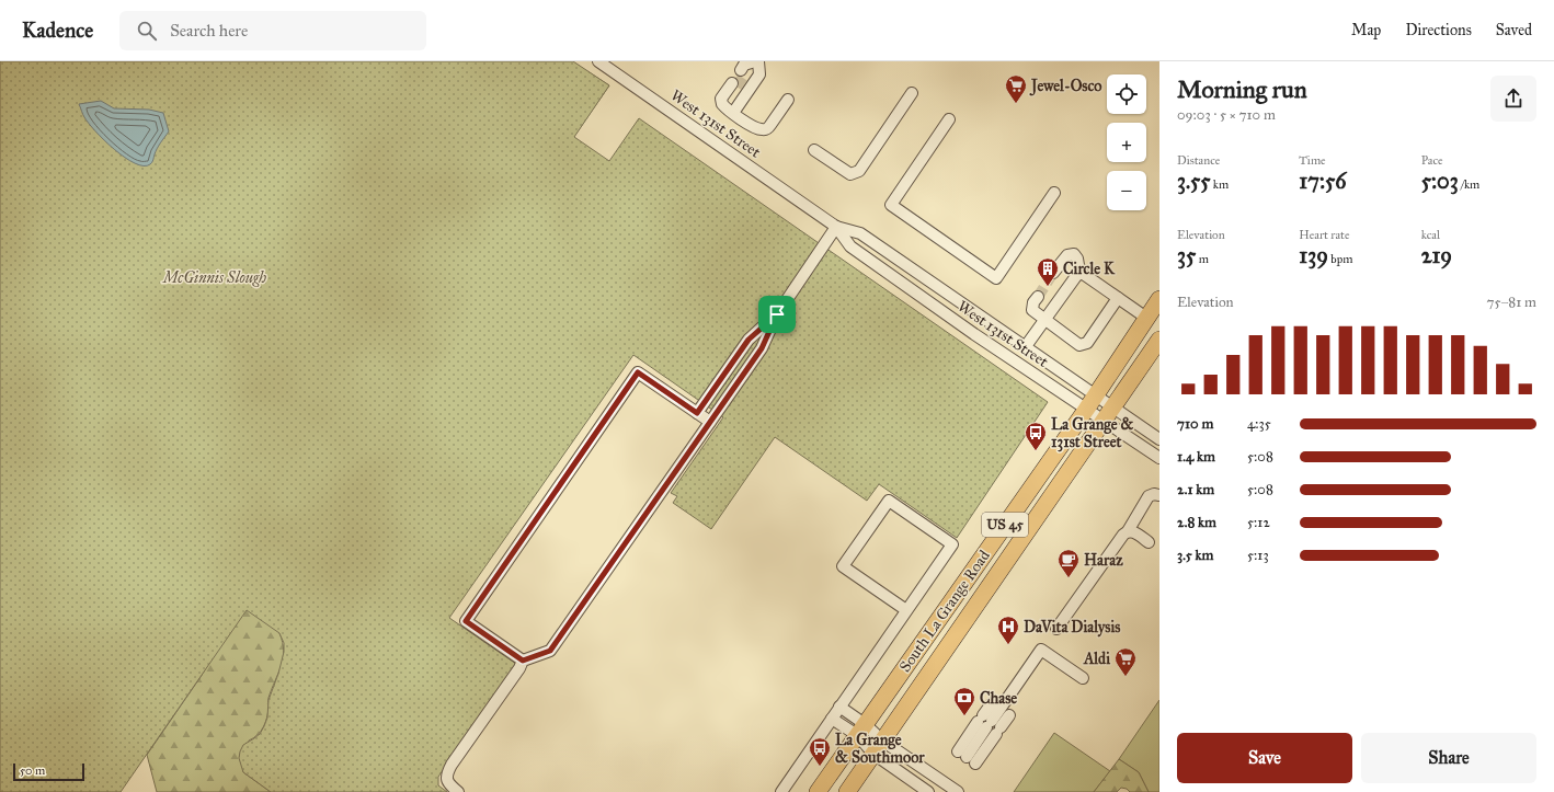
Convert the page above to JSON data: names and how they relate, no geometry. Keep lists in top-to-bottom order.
{
  "streets": {
    "highway": ["US 45", "South La Grange Road"],
    "street": ["West 131st Street"]
  },
  "crossings": [
    ["West 131st Street", "South La Grange Road"]
  ],
  "parks": ["McGinnis Slough"],
  "places": {
    "supermarket": ["Jewel-Osco", "Aldi"],
    "building": ["Circle K"],
    "bus stop": ["La Grange & 131st Street", "La Grange & Southmoor"],
    "cafe": ["Haraz"],
    "hospital": ["DaVita Dialysis"],
    "bank": ["Chase"]
  },
  "scale_bar": "50 m",
  "page": {
    "header": "Kadence",
    "search": "Search here",
    "nav": ["Map", "Directions", "Saved"],
    "heading": ["Morning run", "09:03 · 5 × 710 m"],
    "map_buttons": ["+", "−"],
    "stats": [
      ["Distance", "3.55 km"],
      ["Time", "17:56"],
      ["Pace", "5:03 /km"],
      ["Elevation", "35 m"],
      ["Heart rate", "139 bpm"],
      ["kcal", "219"]
    ],
    "chart": ["Elevation", "75–81 m"],
    "list": [
      {
        "name": "710 m",
        "note": "4:35"
      },
      {
        "name": "1.4 km",
        "note": "5:08"
      },
      {
        "name": "2.1 km",
        "note": "5:08"
      },
      {
        "name": "2.8 km",
        "note": "5:12"
      },
      {
        "name": "3.5 km",
        "note": "5:13"
      }
    ],
    "buttons": ["Save", "Share"],
    "scale": "50 m"
  }
}
